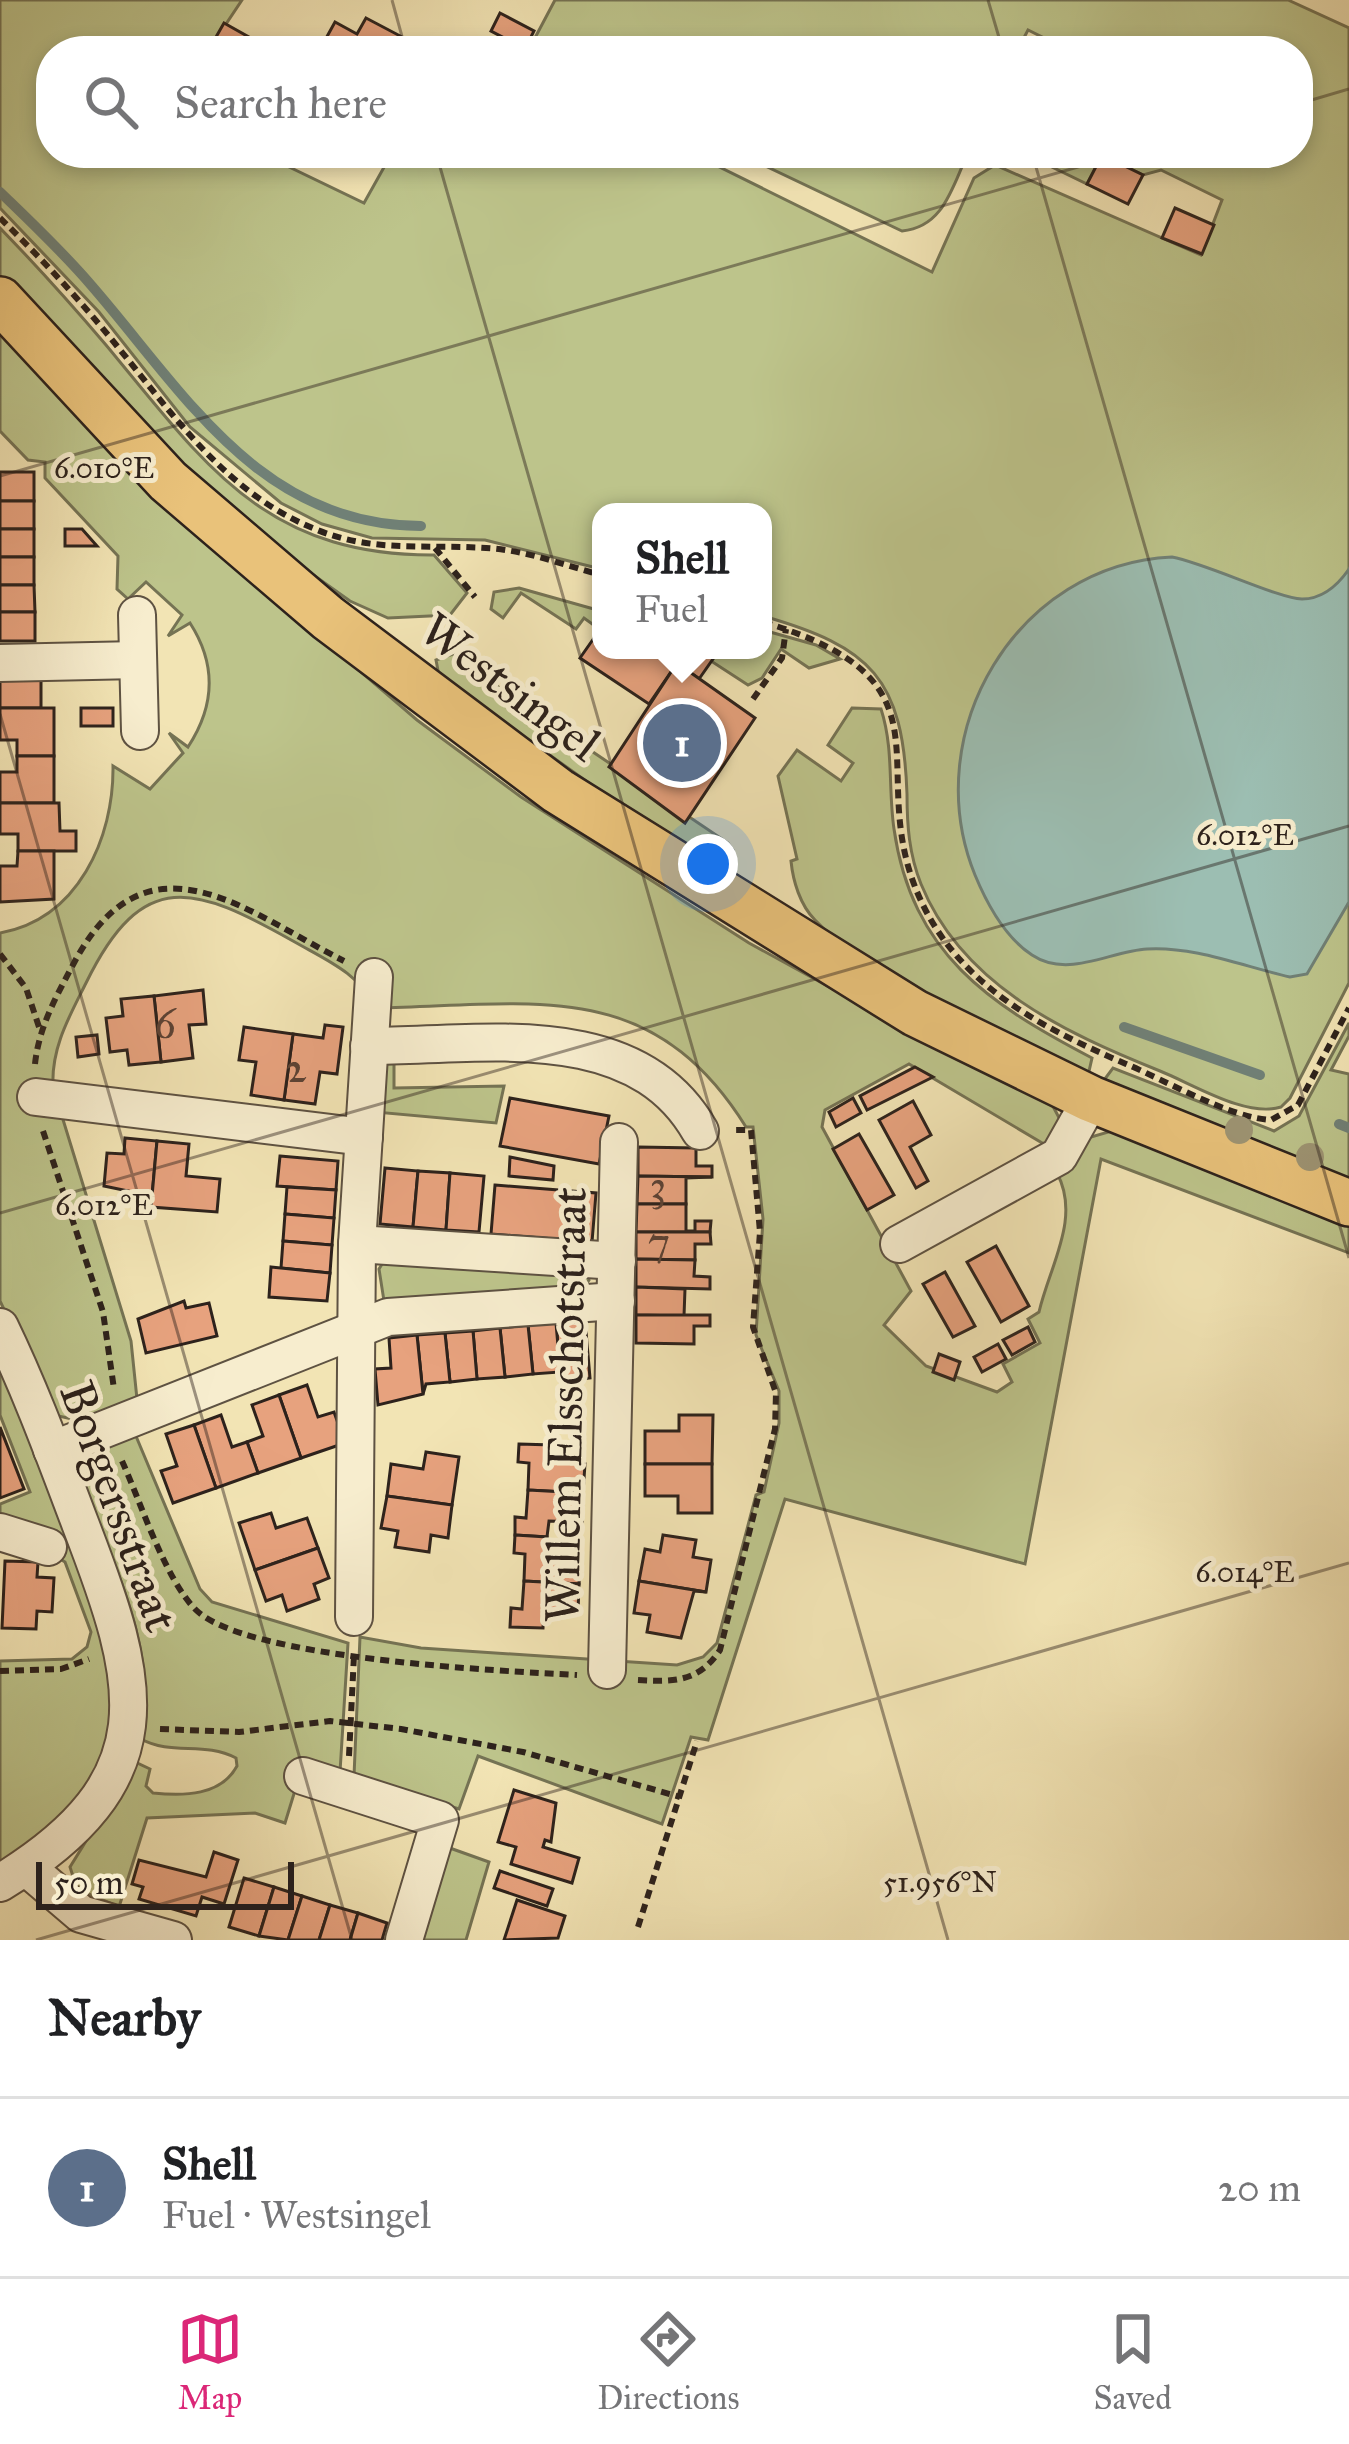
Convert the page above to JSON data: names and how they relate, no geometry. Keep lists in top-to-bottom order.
{
  "streets": {
    "main road": ["Westsingel"],
    "street": ["Willem Elsschotstraat", "Borgersstraat"]
  },
  "house_numbers": [
    "6",
    "2",
    "3",
    "7"
  ],
  "scale_bar": "50 m",
  "page": {
    "search": "Search here",
    "popup": ["Shell", "Fuel"],
    "pins": "1",
    "scale": "50 m",
    "heading": "Nearby",
    "list": [
      {
        "mark": "1",
        "name": "Shell",
        "note": "Fuel · Westsingel",
        "value": "20 m"
      }
    ],
    "nav": ["Map", "Directions", "Saved"]
  },
  "coordinates": [
    "6.010°E",
    "6.012°E",
    "6.014°E",
    "51.956°N"
  ]
}
